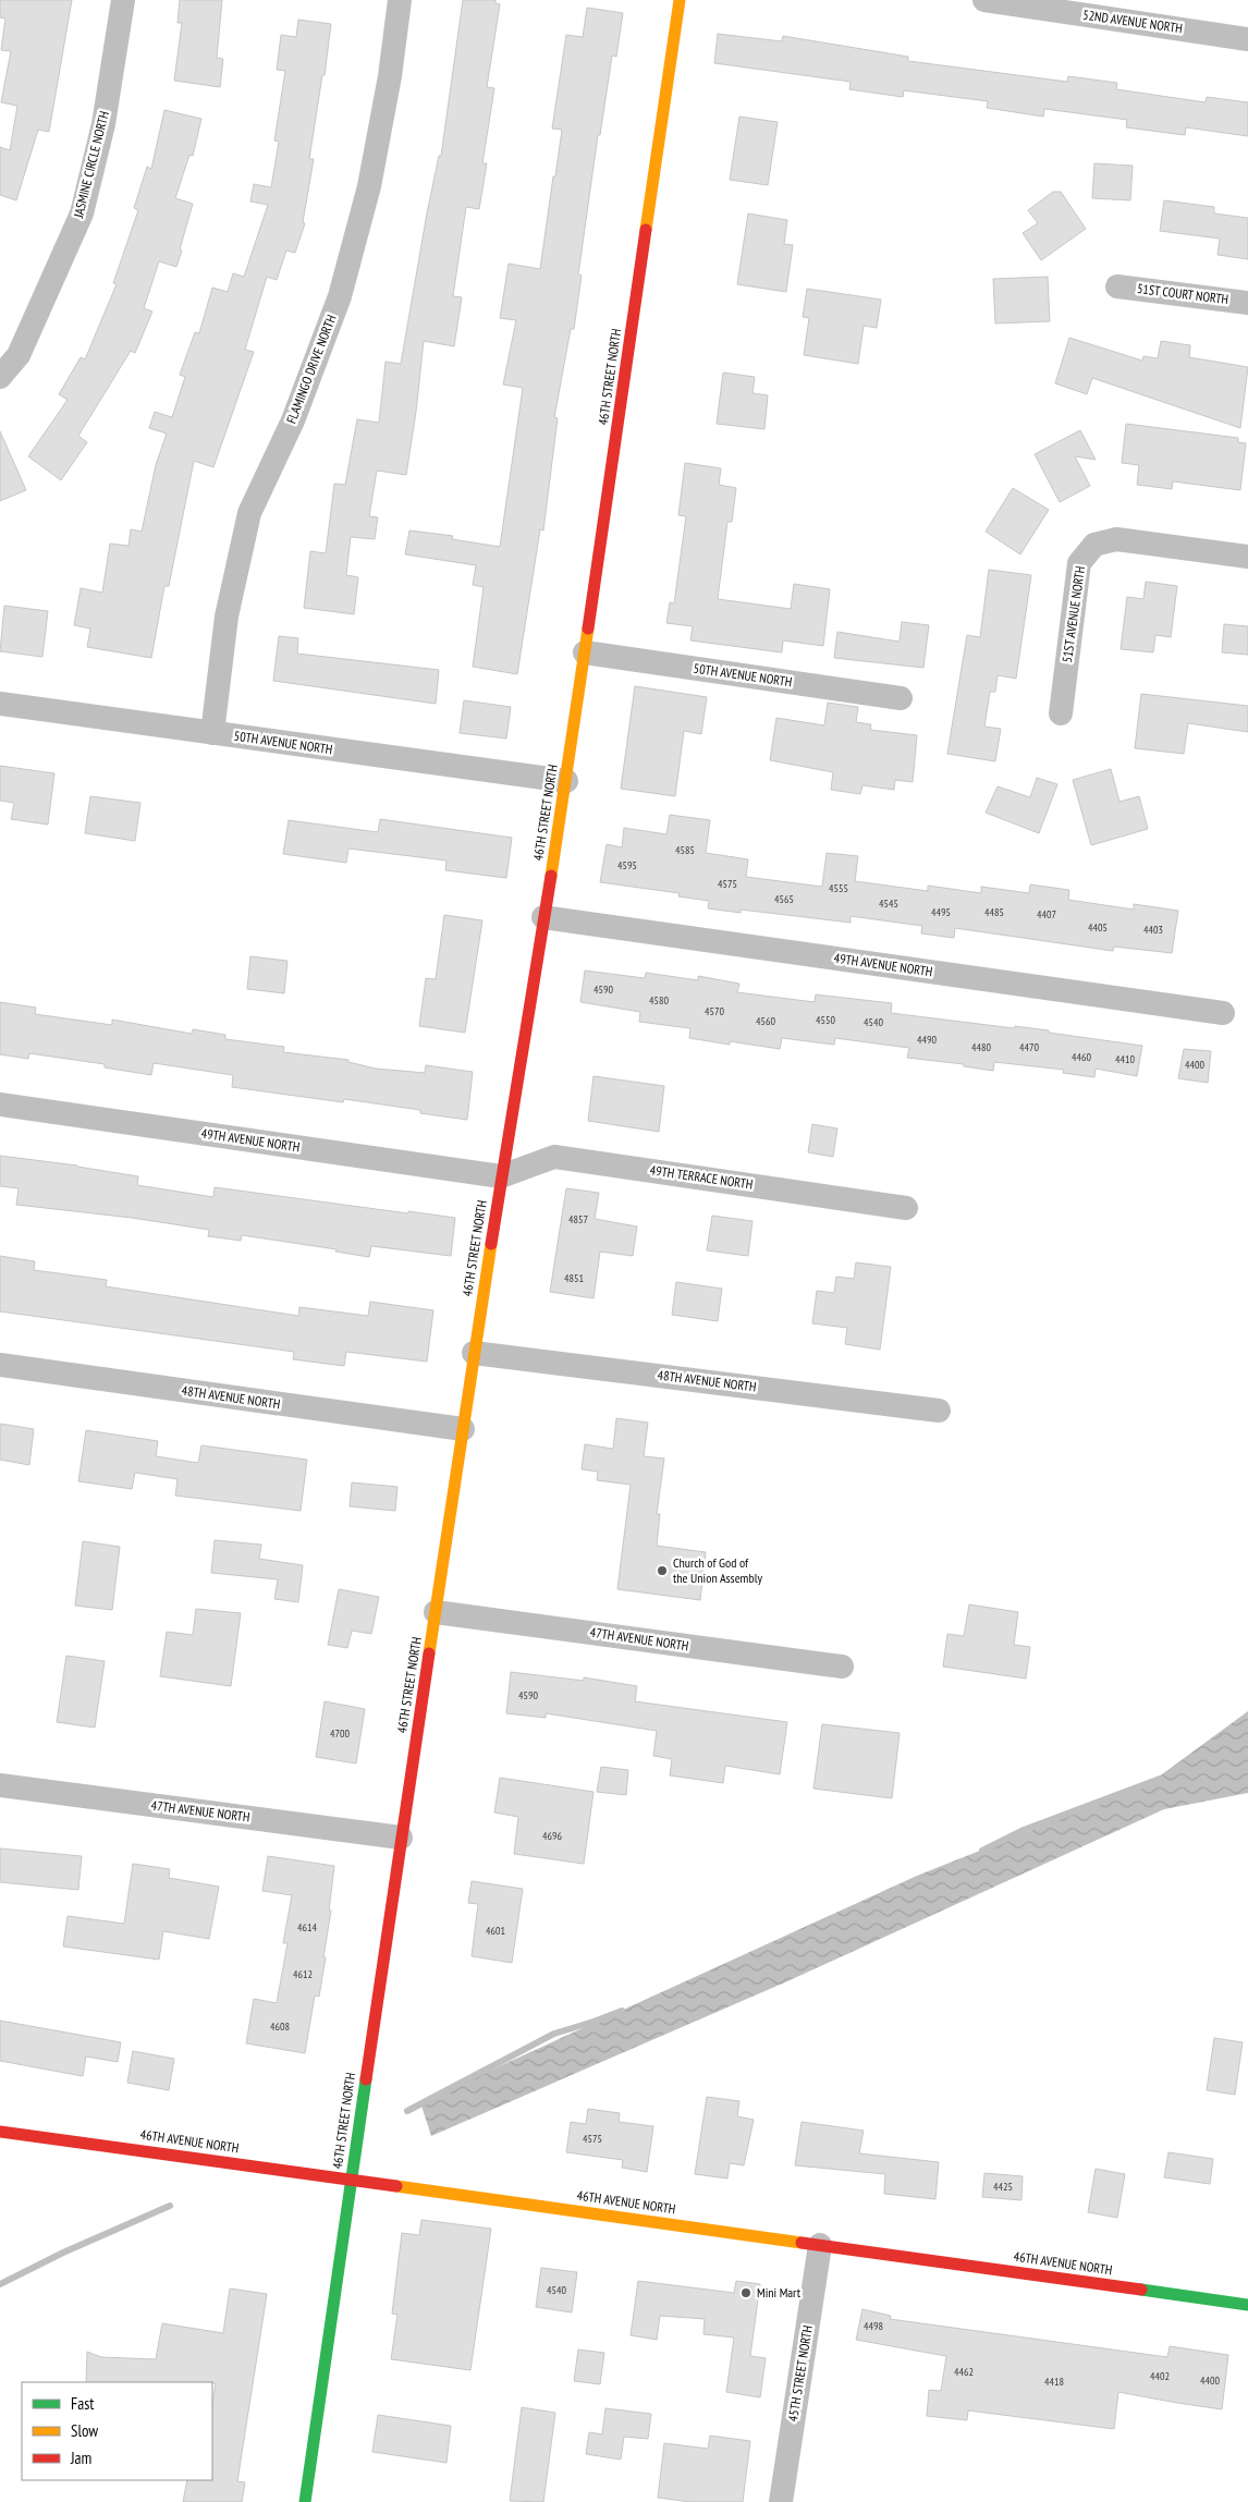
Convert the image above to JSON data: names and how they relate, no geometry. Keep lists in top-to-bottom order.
{
  "streets": {
    "street": [
      "52ND AVENUE NORTH",
      "JASMINE CIRCLE NORTH",
      "51ST COURT NORTH",
      "FLAMINGO DRIVE NORTH",
      "46TH STREET NORTH",
      "51ST AVENUE NORTH",
      "50TH AVENUE NORTH",
      "49TH AVENUE NORTH",
      "49TH TERRACE NORTH",
      "48TH AVENUE NORTH",
      "47TH AVENUE NORTH",
      "46TH AVENUE NORTH",
      "45TH STREET NORTH"
    ]
  },
  "crossings": [
    ["FLAMINGO DRIVE NORTH", "50TH AVENUE NORTH"],
    ["46TH STREET NORTH", "50TH AVENUE NORTH"],
    ["46TH STREET NORTH", "49TH AVENUE NORTH"],
    ["46TH STREET NORTH", "49TH TERRACE NORTH"],
    ["46TH STREET NORTH", "48TH AVENUE NORTH"],
    ["46TH STREET NORTH", "47TH AVENUE NORTH"],
    ["46TH STREET NORTH", "46TH AVENUE NORTH"],
    ["49TH AVENUE NORTH", "49TH TERRACE NORTH"],
    ["46TH AVENUE NORTH", "45TH STREET NORTH"]
  ],
  "places": ["Church of God of the Union Assembly", "Mini Mart"],
  "house_numbers": [
    "4585",
    "4595",
    "4575",
    "4555",
    "4565",
    "4545",
    "4495",
    "4485",
    "4407",
    "4405",
    "4403",
    "4590",
    "4580",
    "4570",
    "4550",
    "4560",
    "4540",
    "4490",
    "4480",
    "4470",
    "4460",
    "4410",
    "4400",
    "4857",
    "4851",
    "4590",
    "4700",
    "4696",
    "4614",
    "4601",
    "4612",
    "4608",
    "4575",
    "4425",
    "4540",
    "4498",
    "4462",
    "4402",
    "4400",
    "4418"
  ],
  "legend": ["Fast", "Slow", "Jam"]
}
